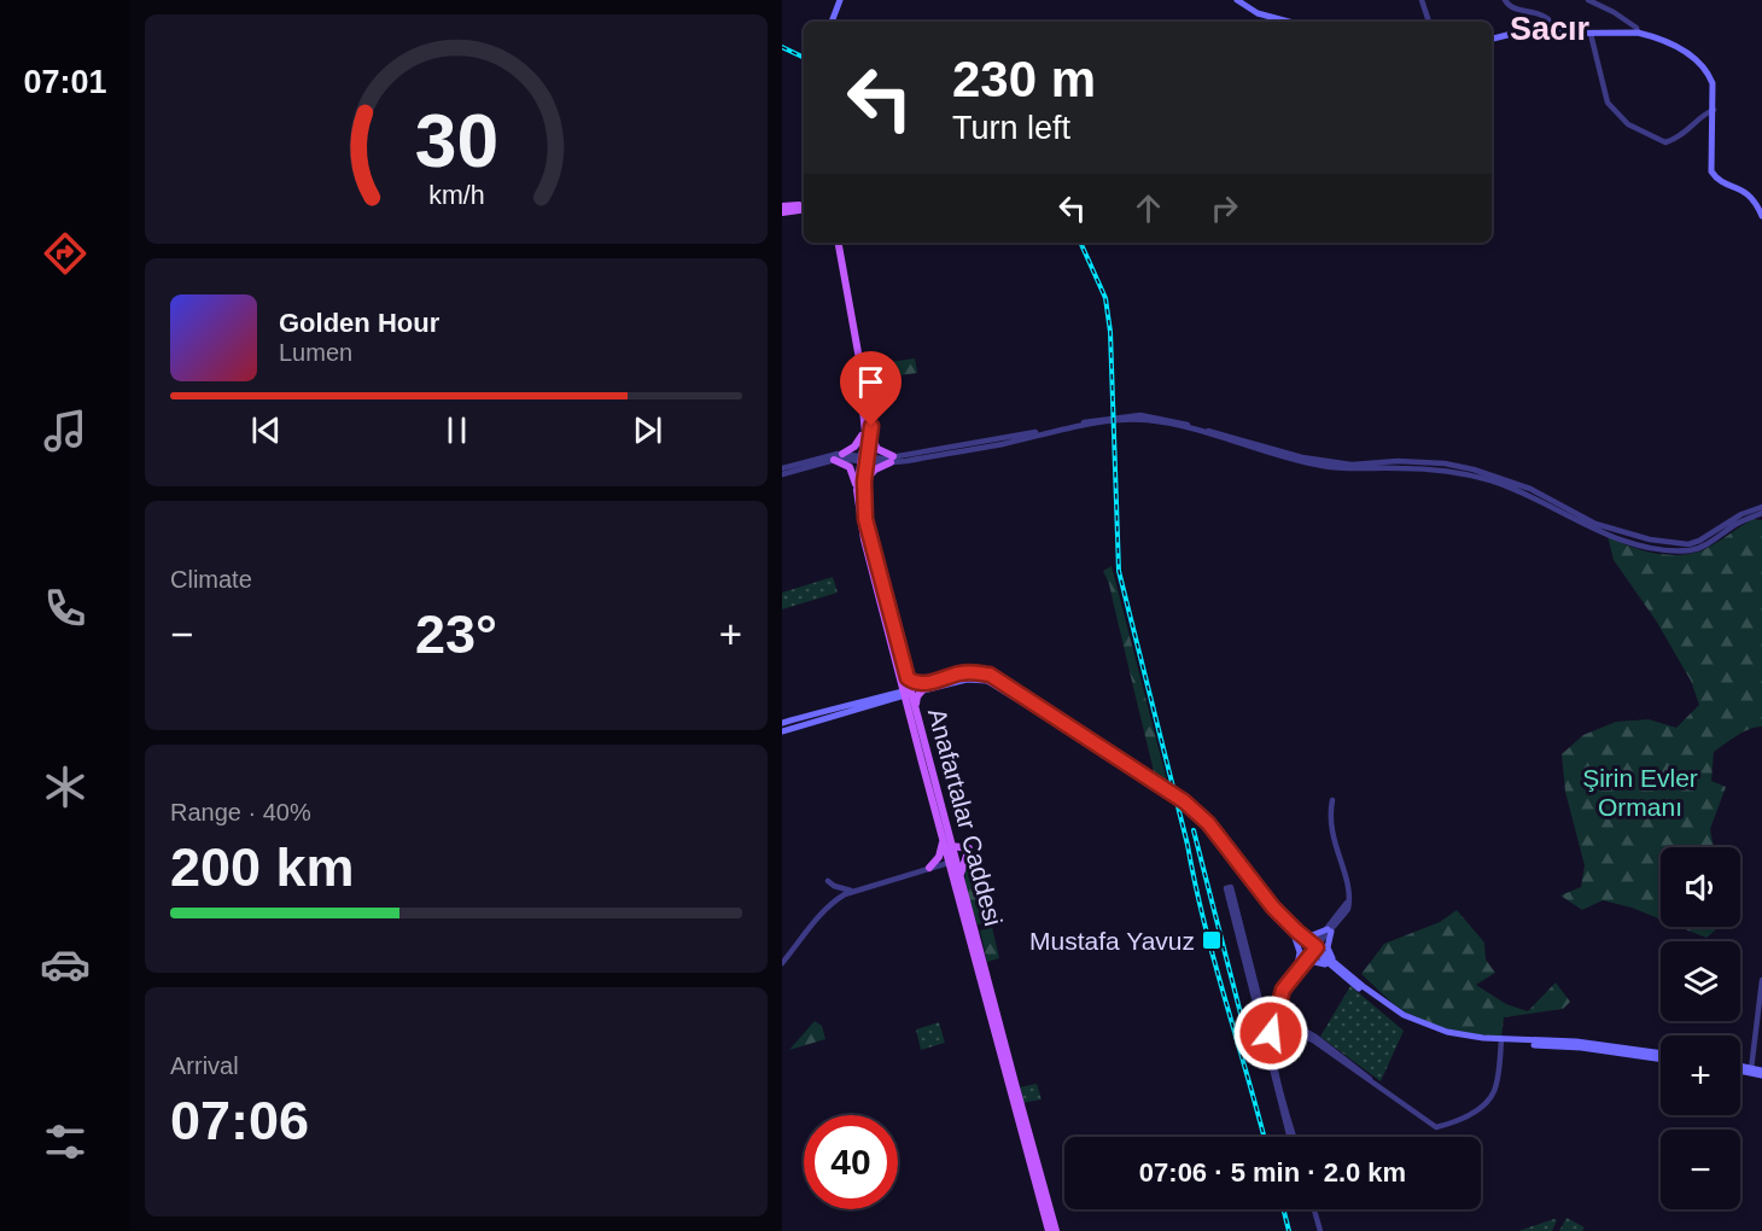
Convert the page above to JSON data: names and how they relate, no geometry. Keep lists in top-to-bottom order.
{
  "streets": {
    "main road": ["Anafartalar Caddesi"]
  },
  "districts": ["Sacır"],
  "parks": ["Şirin Evler Ormanı"],
  "places": {
    "transit": ["Mustafa Yavuz"]
  },
  "page": {
    "tabs": "07:01",
    "turn": ["230 m", "Turn left"],
    "song": ["Golden Hour", "Lumen"],
    "tile": [
      "Climate",
      ["Range · 40%", "200 km"],
      ["Arrival", "07:06"]
    ],
    "heat": ["−", "23°", "+"],
    "map_buttons": ["+", "−"],
    "limit": "40",
    "trip": "07:06 · 5 min · 2.0 km",
    "gauge": ["30", "km/h"]
  }
}
